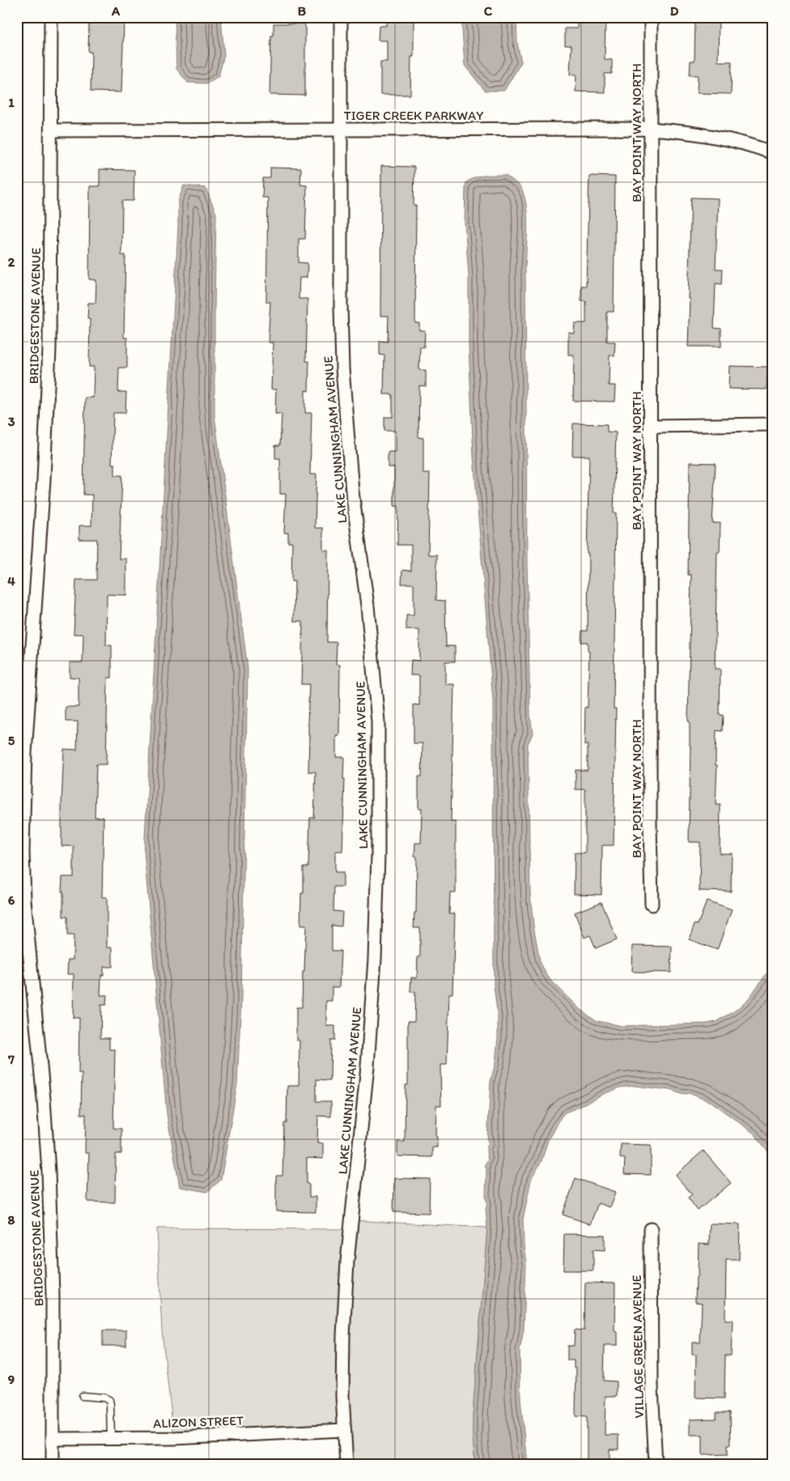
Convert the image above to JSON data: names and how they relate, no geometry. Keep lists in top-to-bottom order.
{
  "streets": {
    "street": [
      "TIGER CREEK PARKWAY",
      "BAY POINT WAY NORTH",
      "BRIDGESTONE AVENUE",
      "LAKE CUNNINGHAM AVENUE",
      "VILLAGE GREEN AVENUE",
      "ALIZON STREET"
    ]
  },
  "crossings": [
    ["TIGER CREEK PARKWAY", "BAY POINT WAY NORTH"],
    ["TIGER CREEK PARKWAY", "BRIDGESTONE AVENUE"],
    ["TIGER CREEK PARKWAY", "LAKE CUNNINGHAM AVENUE"],
    ["BRIDGESTONE AVENUE", "ALIZON STREET"],
    ["LAKE CUNNINGHAM AVENUE", "ALIZON STREET"]
  ],
  "grid": {
    "columns": [
      "A",
      "B",
      "C",
      "D"
    ],
    "rows": [
      "1",
      "2",
      "3",
      "4",
      "5",
      "6",
      "7",
      "8",
      "9"
    ]
  }
}
